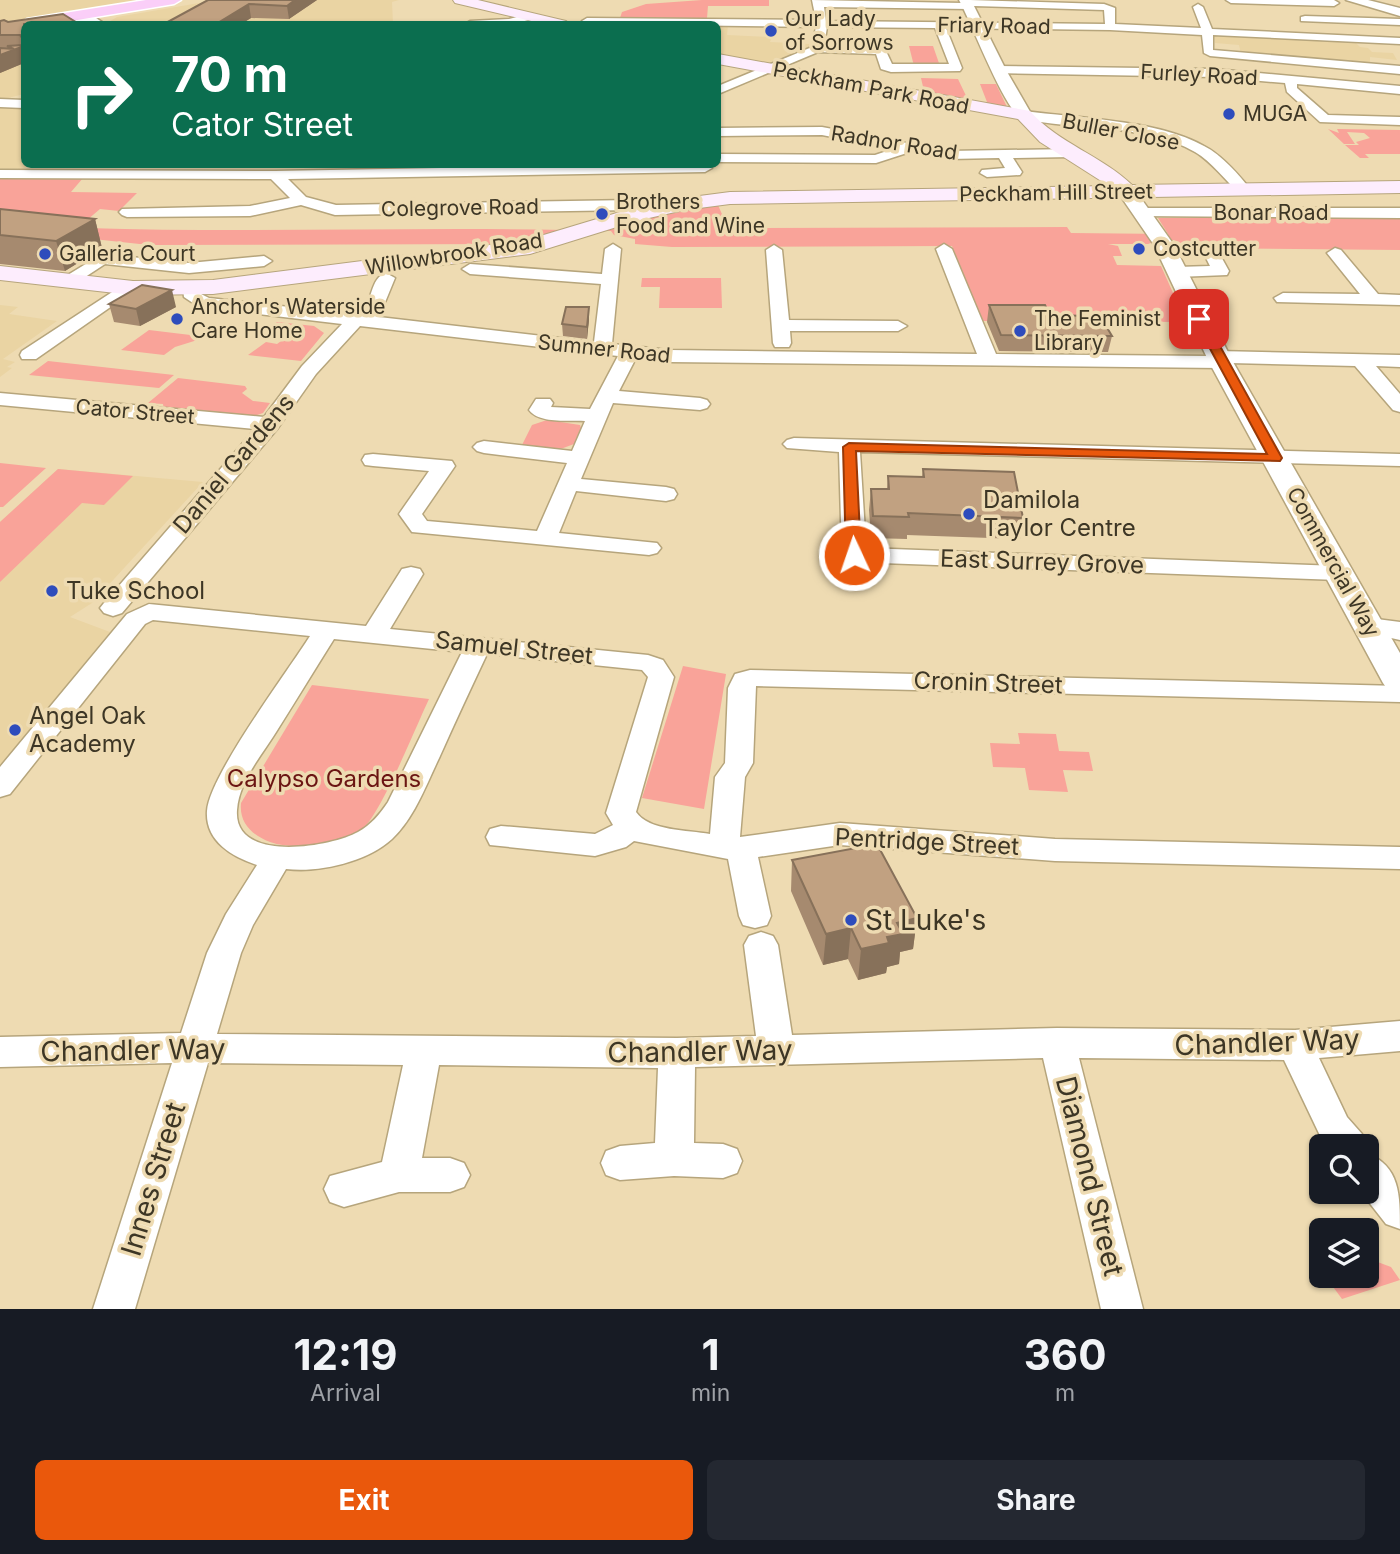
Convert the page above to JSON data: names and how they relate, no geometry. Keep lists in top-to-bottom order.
{
  "streets": {
    "main road": [
      "Peckham Park Road",
      "Peckham Hill Street",
      "Willowbrook Road",
      "Sumner Road",
      "Commercial Way"
    ],
    "street": [
      "Friary Road",
      "Furley Road",
      "Buller Close",
      "Radnor Road",
      "Colegrove Road",
      "Bonar Road",
      "Cator Street",
      "Daniel Gardens",
      "East Surrey Grove",
      "Samuel Street",
      "Cronin Street",
      "Pentridge Street",
      "Chandler Way",
      "Diamond Street",
      "Innes Street"
    ]
  },
  "crossings": [
    ["Friary Road", "Commercial Way"],
    ["Furley Road", "Commercial Way"],
    ["Peckham Park Road", "Buller Close"],
    ["Peckham Park Road", "Commercial Way"],
    ["Buller Close", "Peckham Hill Street"],
    ["Buller Close", "Commercial Way"],
    ["Radnor Road", "Commercial Way"],
    ["Peckham Hill Street", "Willowbrook Road"],
    ["Peckham Hill Street", "Commercial Way"],
    ["Colegrove Road", "Willowbrook Road"],
    ["Bonar Road", "Commercial Way"],
    ["Willowbrook Road", "Sumner Road"],
    ["Sumner Road", "Daniel Gardens"],
    ["Sumner Road", "Commercial Way"],
    ["Cator Street", "Daniel Gardens"],
    ["East Surrey Grove", "Commercial Way"],
    ["Samuel Street", "Pentridge Street"],
    ["Cronin Street", "Pentridge Street"],
    ["Chandler Way", "Diamond Street"],
    ["Chandler Way", "Innes Street"]
  ],
  "parks": ["Calypso Gardens"],
  "places": [
    "Our Lady of Sorrows",
    "MUGA",
    "Brothers Food and Wine",
    "Costcutter",
    "Galleria Court",
    "Anchor's Waterside Care Home",
    "The Feminist Library",
    "Damilola Taylor Centre",
    "Tuke School",
    "Angel Oak Academy",
    "St Luke's"
  ],
  "page": {
    "turn": ["70 m", "Cator Street"],
    "eta": [
      "12:19",
      "Arrival",
      "1",
      "min",
      "360",
      "m"
    ],
    "buttons": ["Exit", "Share"]
  }
}
